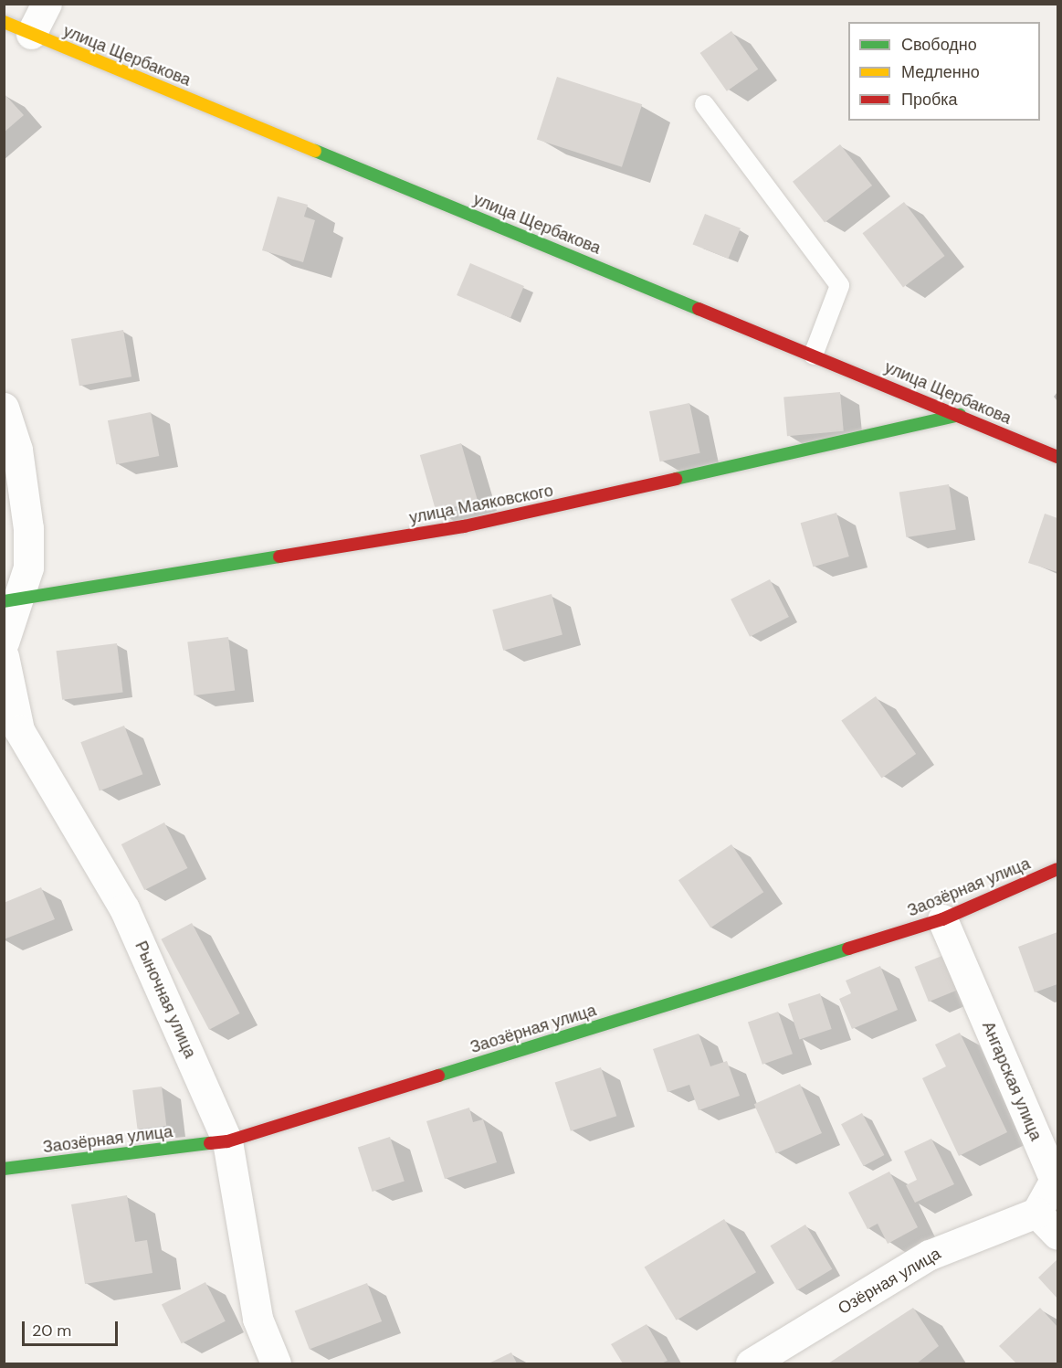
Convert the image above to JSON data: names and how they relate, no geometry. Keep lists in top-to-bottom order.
{
  "streets": {
    "street": [
      "улица Щербакова",
      "улица Маяковского",
      "Заозёрная улица",
      "Рыночная улица",
      "Ангарская улица",
      "Озёрная улица"
    ]
  },
  "crossings": [
    ["улица Щербакова", "улица Маяковского"],
    ["Заозёрная улица", "Рыночная улица"],
    ["Заозёрная улица", "Ангарская улица"],
    ["Ангарская улица", "Озёрная улица"]
  ],
  "legend": ["Свободно", "Медленно", "Пробка"],
  "scale_bar": "20 m"
}
